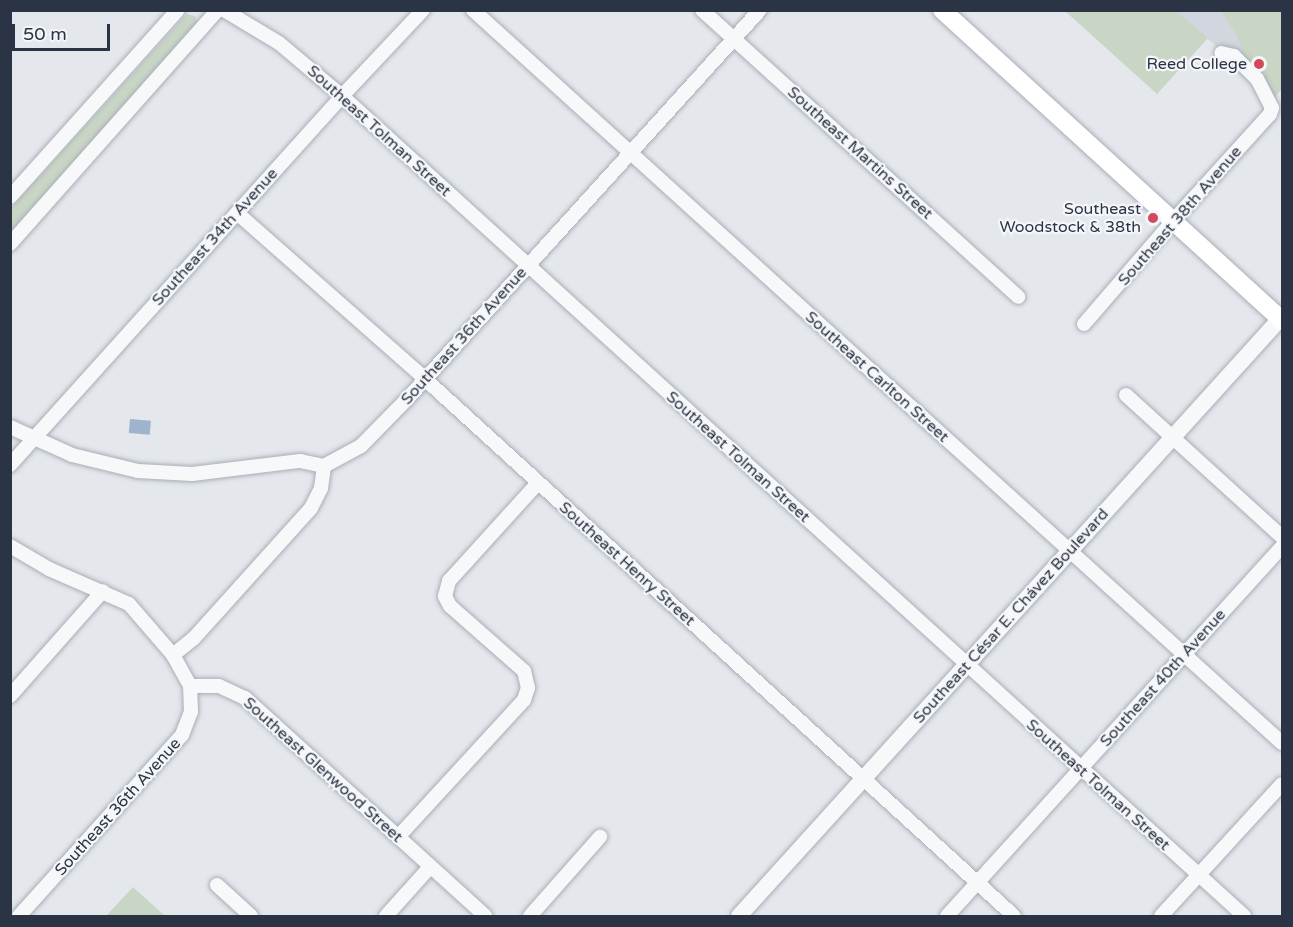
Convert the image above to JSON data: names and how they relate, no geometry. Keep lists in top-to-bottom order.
{
  "streets": {
    "street": [
      "Southeast Tolman Street",
      "Southeast Martins Street",
      "Southeast 38th Avenue",
      "Southeast 34th Avenue",
      "Southeast 36th Avenue",
      "Southeast Carlton Street",
      "Southeast Henry Street",
      "Southeast César E. Chávez Boulevard",
      "Southeast 40th Avenue",
      "Southeast Glenwood Street"
    ]
  },
  "crossings": [
    ["Southeast Tolman Street", "Southeast 34th Avenue"],
    ["Southeast Tolman Street", "Southeast 36th Avenue"],
    ["Southeast Tolman Street", "Southeast César E. Chávez Boulevard"],
    ["Southeast Tolman Street", "Southeast 40th Avenue"],
    ["Southeast Martins Street", "Southeast 36th Avenue"],
    ["Southeast 34th Avenue", "Southeast Henry Street"],
    ["Southeast 36th Avenue", "Southeast Carlton Street"],
    ["Southeast 36th Avenue", "Southeast Henry Street"],
    ["Southeast 36th Avenue", "Southeast Glenwood Street"],
    ["Southeast Carlton Street", "Southeast César E. Chávez Boulevard"],
    ["Southeast Carlton Street", "Southeast 40th Avenue"],
    ["Southeast Henry Street", "Southeast César E. Chávez Boulevard"],
    ["Southeast Henry Street", "Southeast 40th Avenue"]
  ],
  "places": ["Reed College", "Southeast Woodstock & 38th"],
  "scale_bar": "50 m"
}
